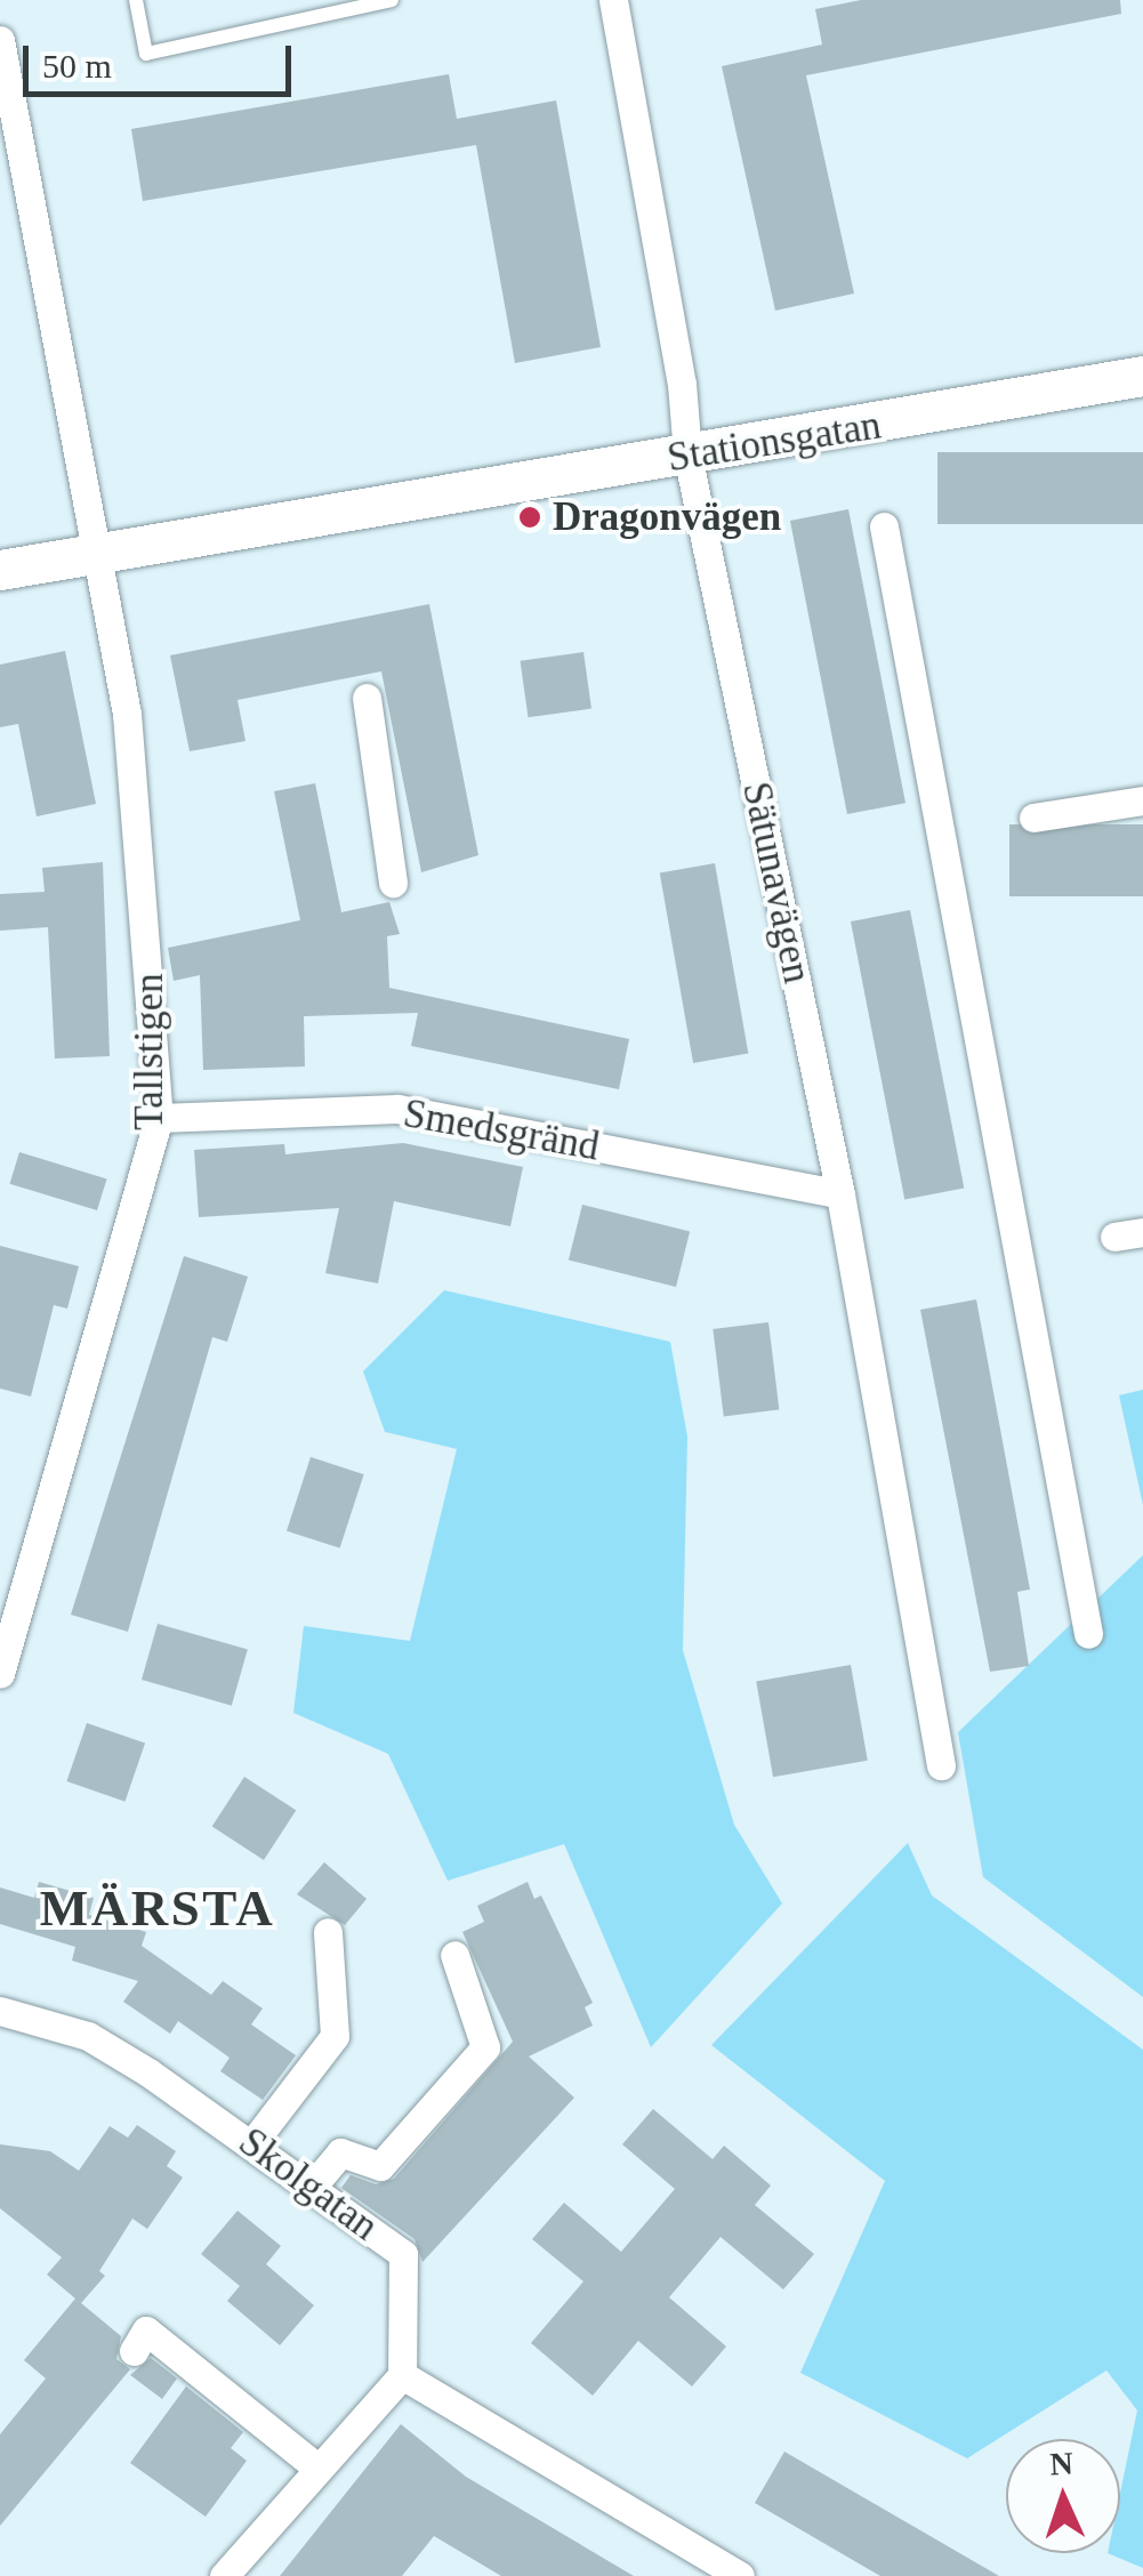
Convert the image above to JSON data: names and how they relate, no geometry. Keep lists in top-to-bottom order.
{
  "streets": {
    "street": [
      "Stationsgatan",
      "Sätunavägen",
      "Tallstigen",
      "Smedsgränd",
      "Skolgatan"
    ]
  },
  "crossings": [
    ["Stationsgatan", "Sätunavägen"],
    ["Stationsgatan", "Tallstigen"],
    ["Sätunavägen", "Smedsgränd"],
    ["Tallstigen", "Smedsgränd"]
  ],
  "districts": ["MÄRSTA"],
  "places": ["Dragonvägen"],
  "scale_bar": "50 m",
  "north": "top"
}
